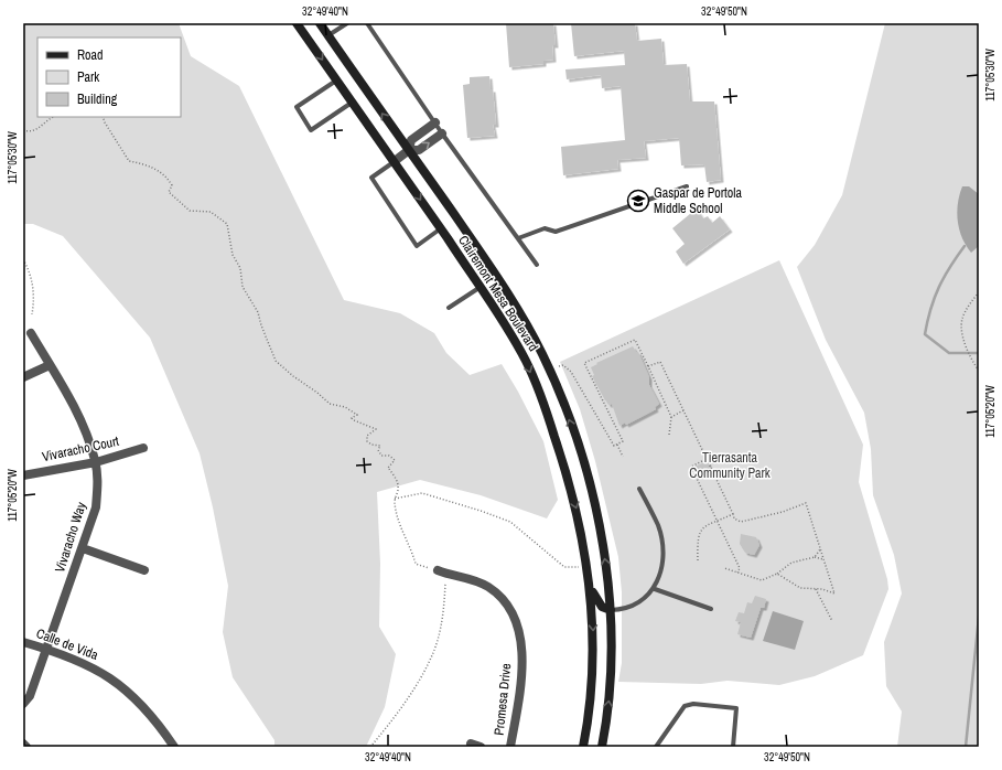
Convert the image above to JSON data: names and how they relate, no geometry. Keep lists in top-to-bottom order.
{
  "streets": {
    "main road": ["Clairemont Mesa Boulevard"],
    "street": [
      "Vivaracho Court",
      "Vivaracho Way",
      "Calle de Vida",
      "Promesa Drive"
    ]
  },
  "crossings": [
    ["Vivaracho Court", "Vivaracho Way"],
    ["Vivaracho Way", "Calle de Vida"]
  ],
  "parks": ["Tierrasanta Community Park"],
  "places": {
    "school or university": ["Gaspar de Portola Middle School"]
  },
  "legend": ["Road", "Park", "Building"],
  "coordinates": [
    "32°49'40\"N",
    "32°49'50\"N",
    "117°05'30\"W",
    "117°05'20\"W"
  ]
}
